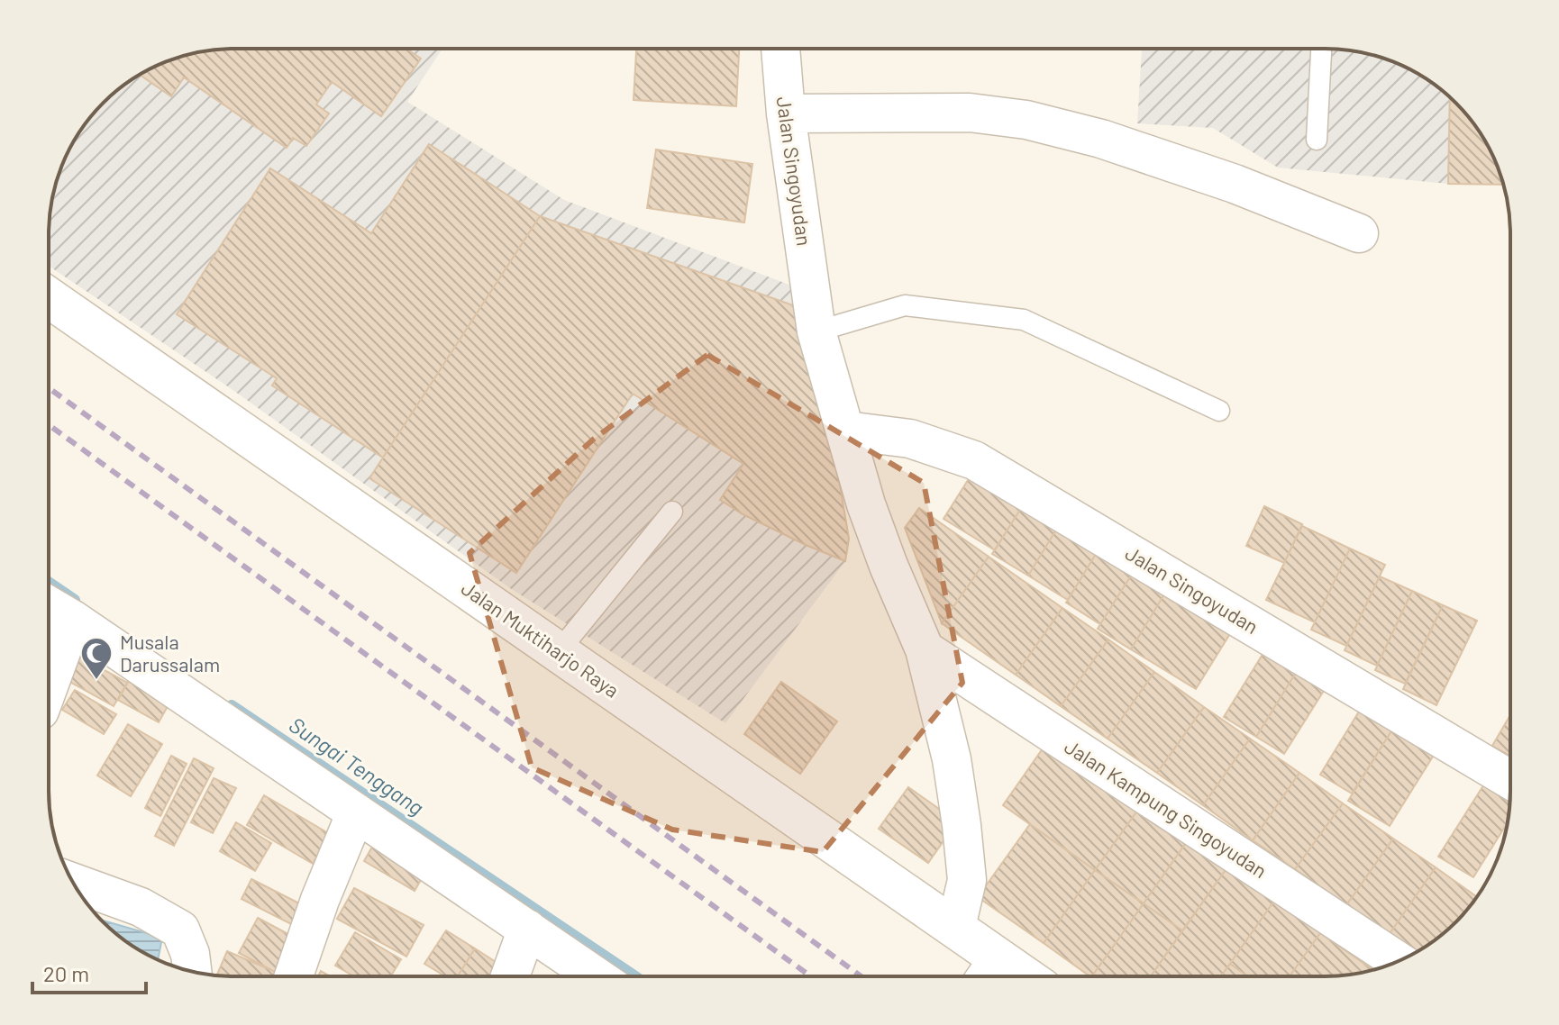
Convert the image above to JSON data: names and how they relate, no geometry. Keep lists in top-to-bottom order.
{
  "streets": {
    "street": ["Jalan Singoyudan", "Jalan Muktiharjo Raya", "Jalan Kampung Singoyudan"]
  },
  "crossings": [
    ["Jalan Singoyudan", "Jalan Muktiharjo Raya"],
    ["Jalan Singoyudan", "Jalan Kampung Singoyudan"]
  ],
  "water": ["Sungai Tenggang"],
  "places": {
    "mosque": ["Musala Darussalam"]
  },
  "scale_bar": "20 m"
}
